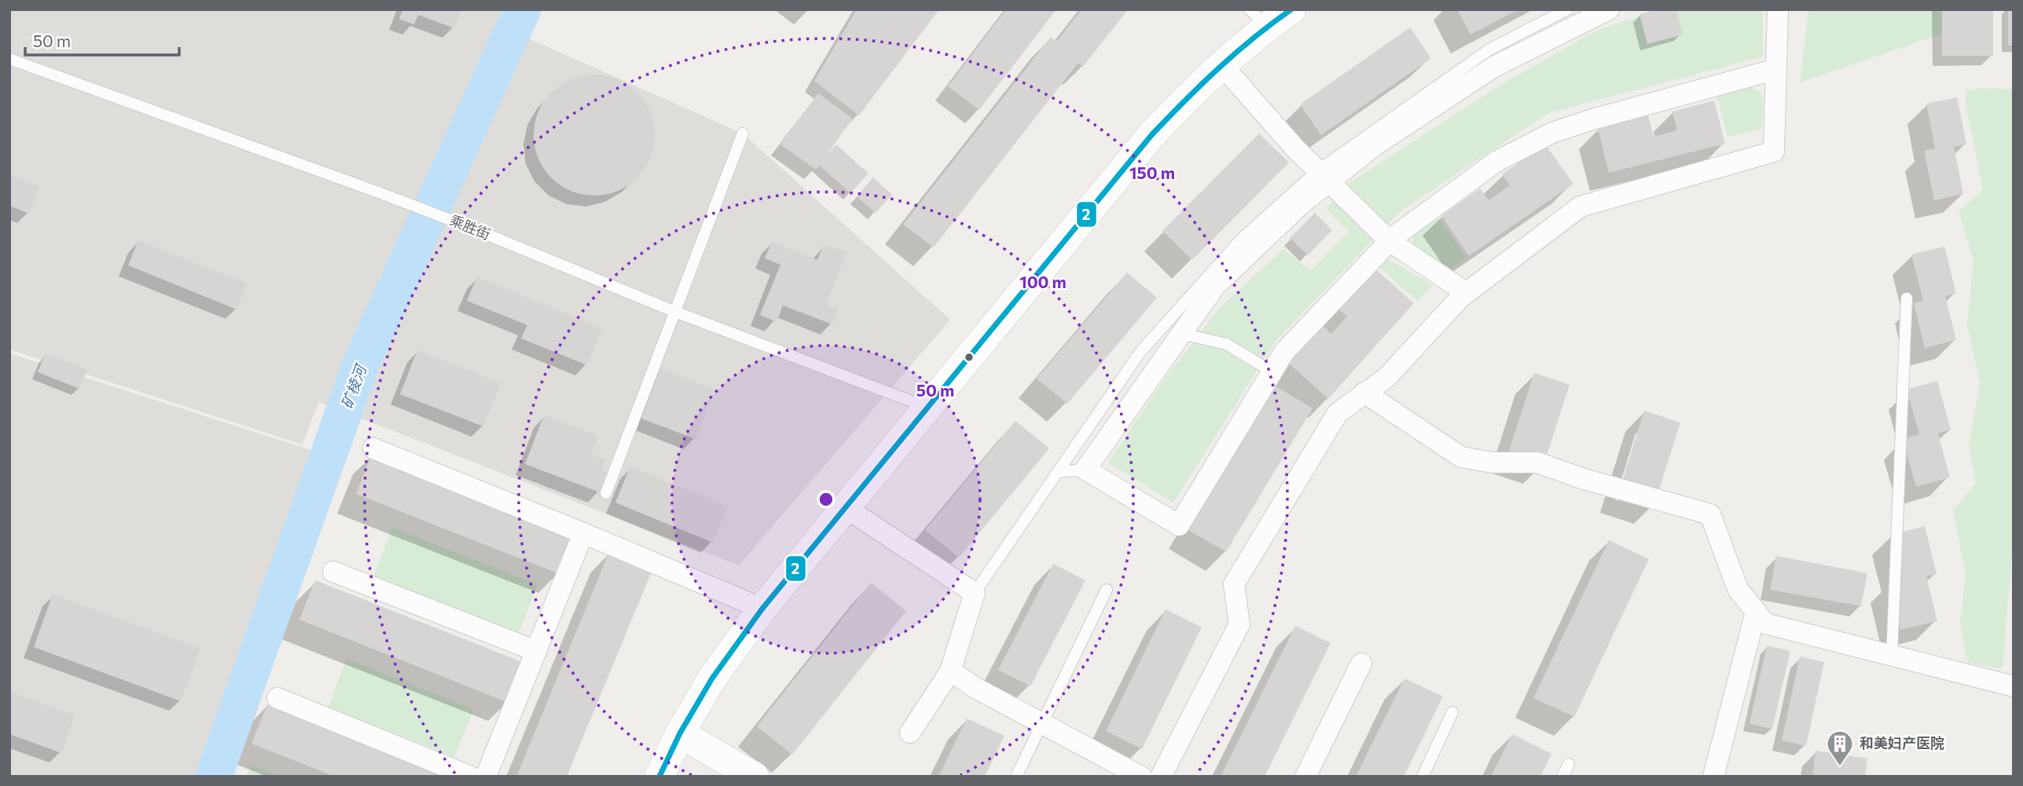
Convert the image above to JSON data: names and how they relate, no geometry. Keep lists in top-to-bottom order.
{
  "streets": {
    "lane": ["乘胜街"]
  },
  "water": ["矿棱河"],
  "places": {
    "building": ["和美妇产医院"]
  },
  "lines": ["transit line 2"],
  "scale_bar": "50 m",
  "rings": ["150 m", "100 m", "50 m"]
}
